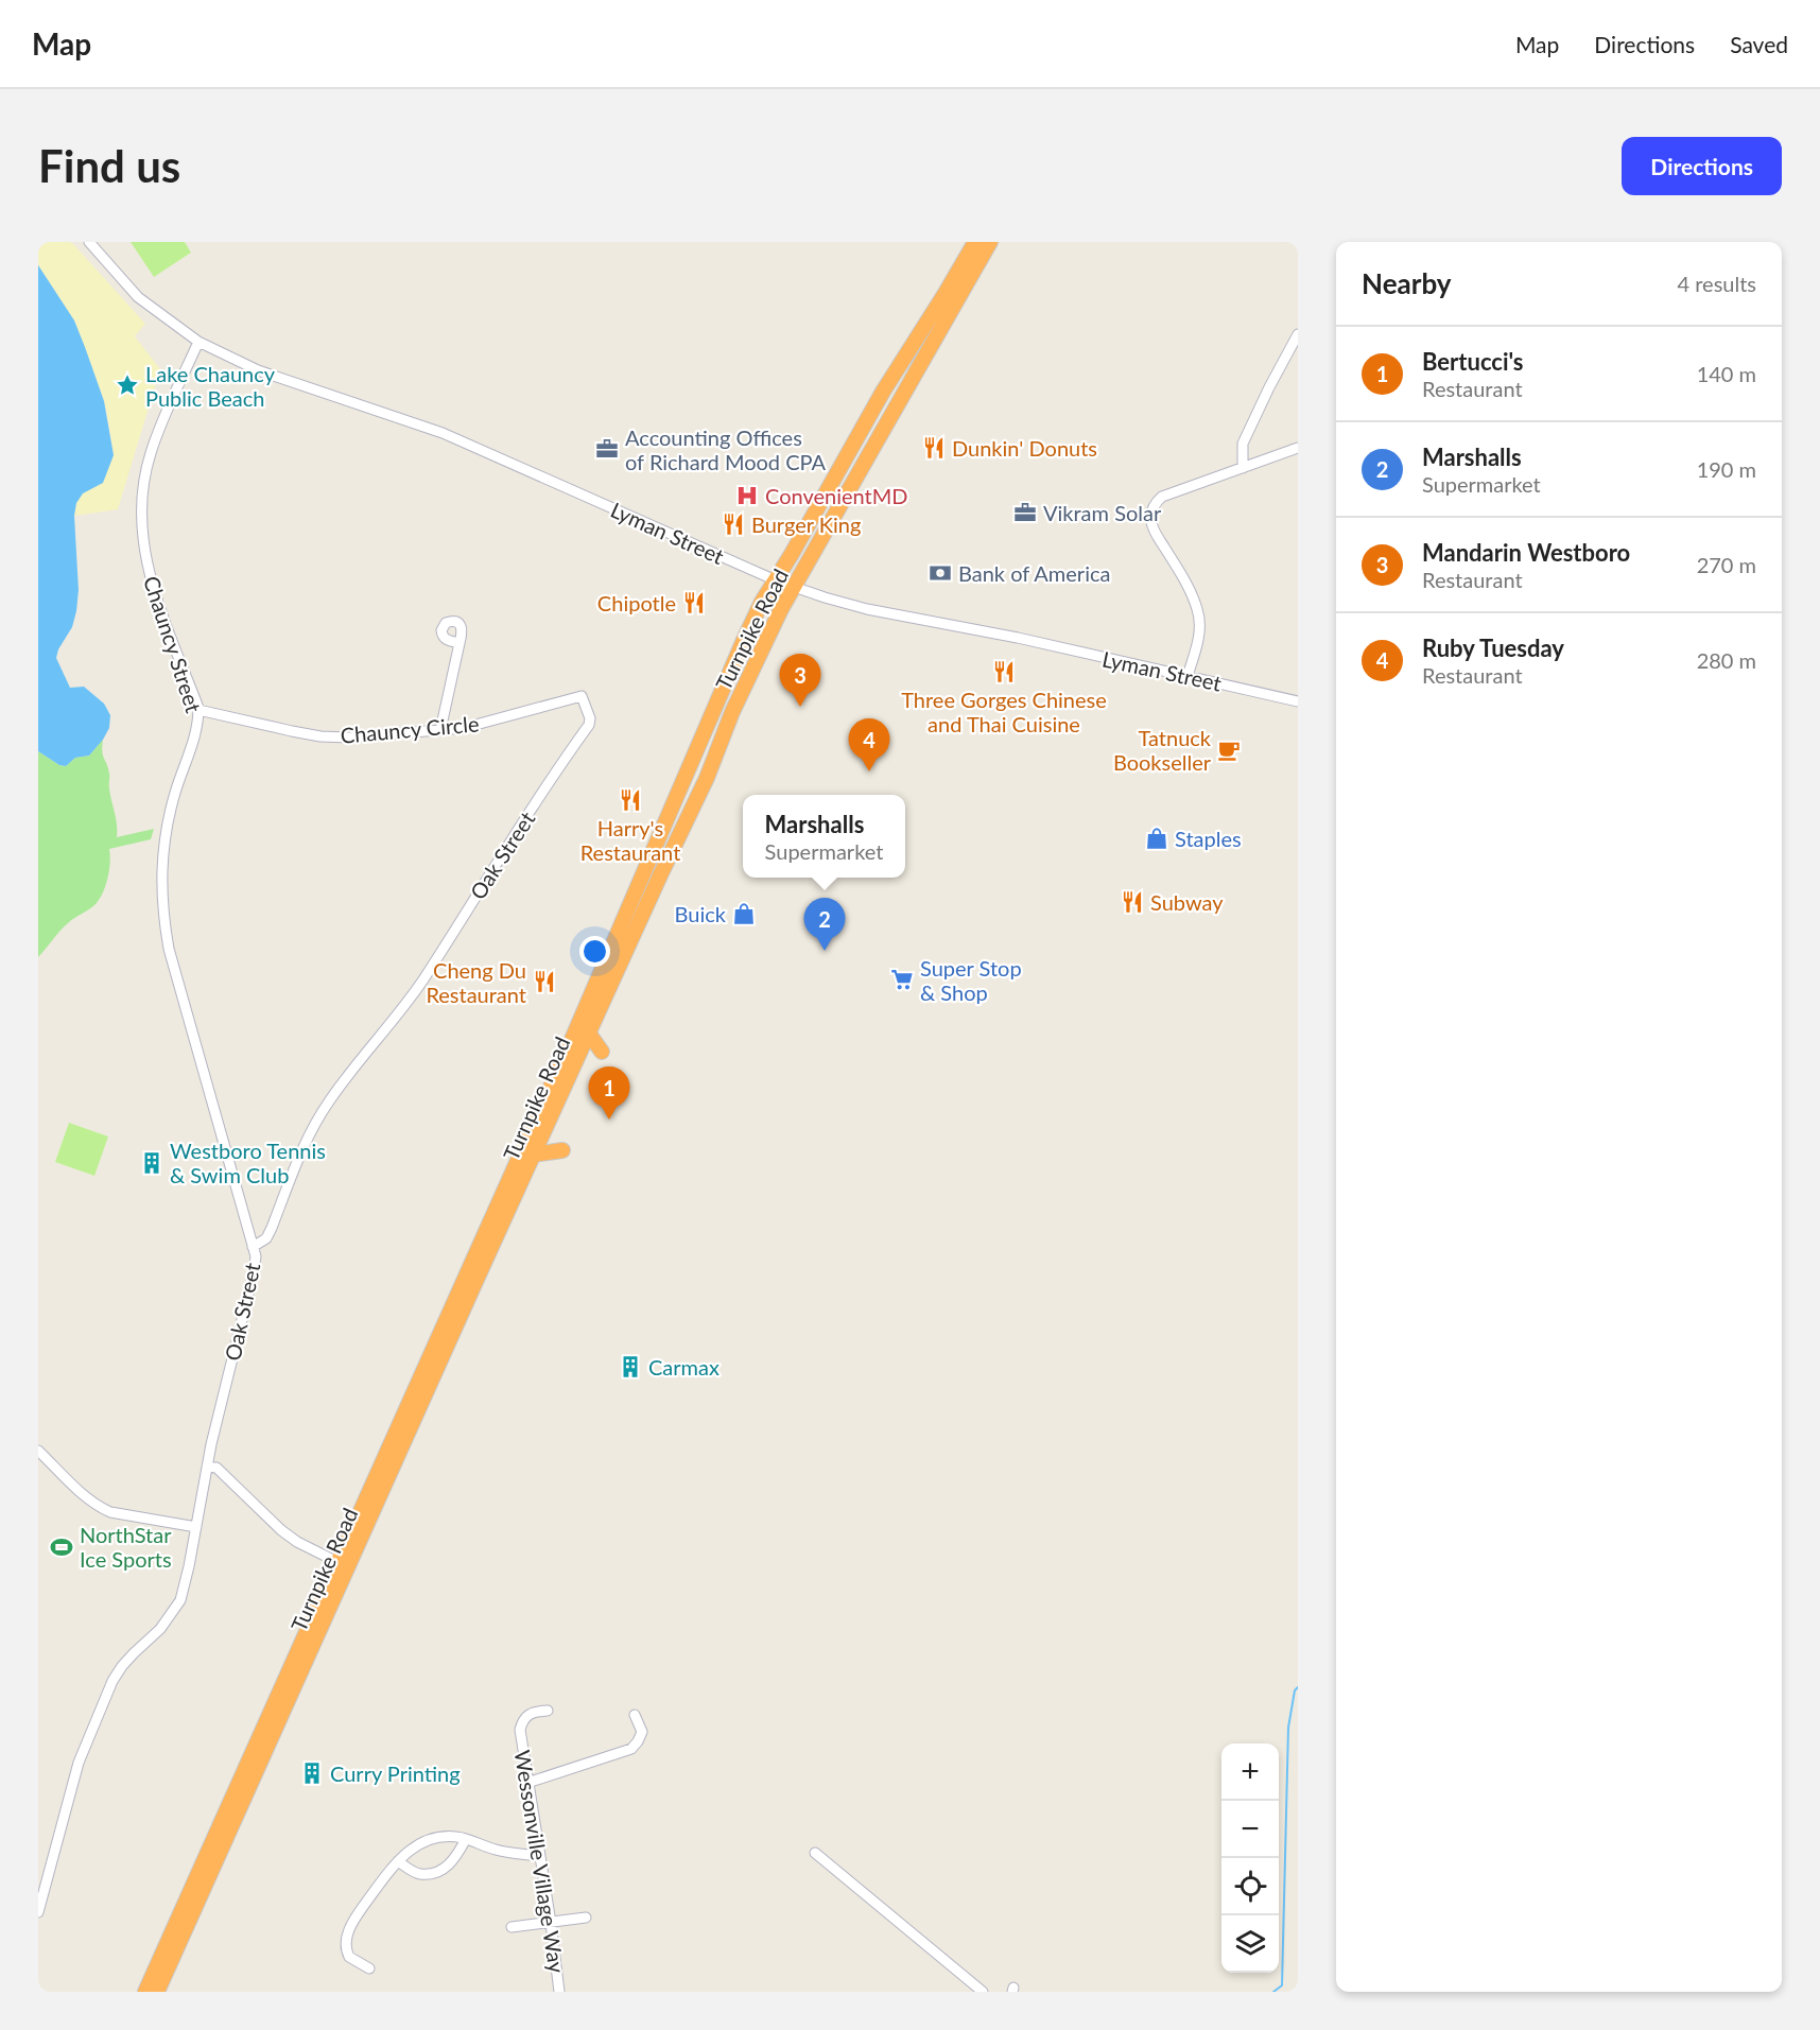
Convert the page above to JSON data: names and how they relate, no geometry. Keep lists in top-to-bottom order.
{
  "streets": {
    "highway": ["Turnpike Road"],
    "street": [
      "Lyman Street",
      "Chauncy Street",
      "Chauncy Circle",
      "Oak Street",
      "Wessonville Village Way"
    ]
  },
  "crossings": [
    ["Lyman Street", "Turnpike Road"],
    ["Lyman Street", "Chauncy Street"],
    ["Chauncy Street", "Chauncy Circle"],
    ["Chauncy Street", "Oak Street"],
    ["Chauncy Circle", "Oak Street"]
  ],
  "places": {
    "place": ["Lake Chauncy Public Beach"],
    "restaurant": [
      "Dunkin' Donuts",
      "Burger King",
      "Chipotle",
      "Three Gorges Chinese and Thai Cuisine",
      "Harry's Restaurant",
      "Subway",
      "Cheng Du Restaurant"
    ],
    "office": ["Accounting Offices of Richard Mood CPA", "Vikram Solar"],
    "hospital": ["ConvenientMD"],
    "bank": ["Bank of America"],
    "cafe": ["Tatnuck Bookseller"],
    "shop": ["Staples", "Buick"],
    "supermarket": ["Super Stop & Shop"],
    "building": ["Westboro Tennis & Swim Club", "Carmax", "Curry Printing"],
    "sports": ["NorthStar Ice Sports"]
  },
  "page": {
    "header": "Map",
    "nav": ["Map", "Directions", "Saved"],
    "buttons": "Directions",
    "title": "Find us",
    "heading": ["Nearby", "4 results"],
    "list": [
      {
        "mark": "1",
        "name": "Bertucci's",
        "note": "Restaurant",
        "value": "140 m"
      },
      {
        "mark": "2",
        "name": "Marshalls",
        "note": "Supermarket",
        "value": "190 m"
      },
      {
        "mark": "3",
        "name": "Mandarin Westboro",
        "note": "Restaurant",
        "value": "270 m"
      },
      {
        "mark": "4",
        "name": "Ruby Tuesday",
        "note": "Restaurant",
        "value": "280 m"
      }
    ],
    "pins": [
      "3",
      "4",
      "2",
      "1"
    ],
    "popup": ["Marshalls", "Supermarket"],
    "map_buttons": ["+", "−"]
  }
}
